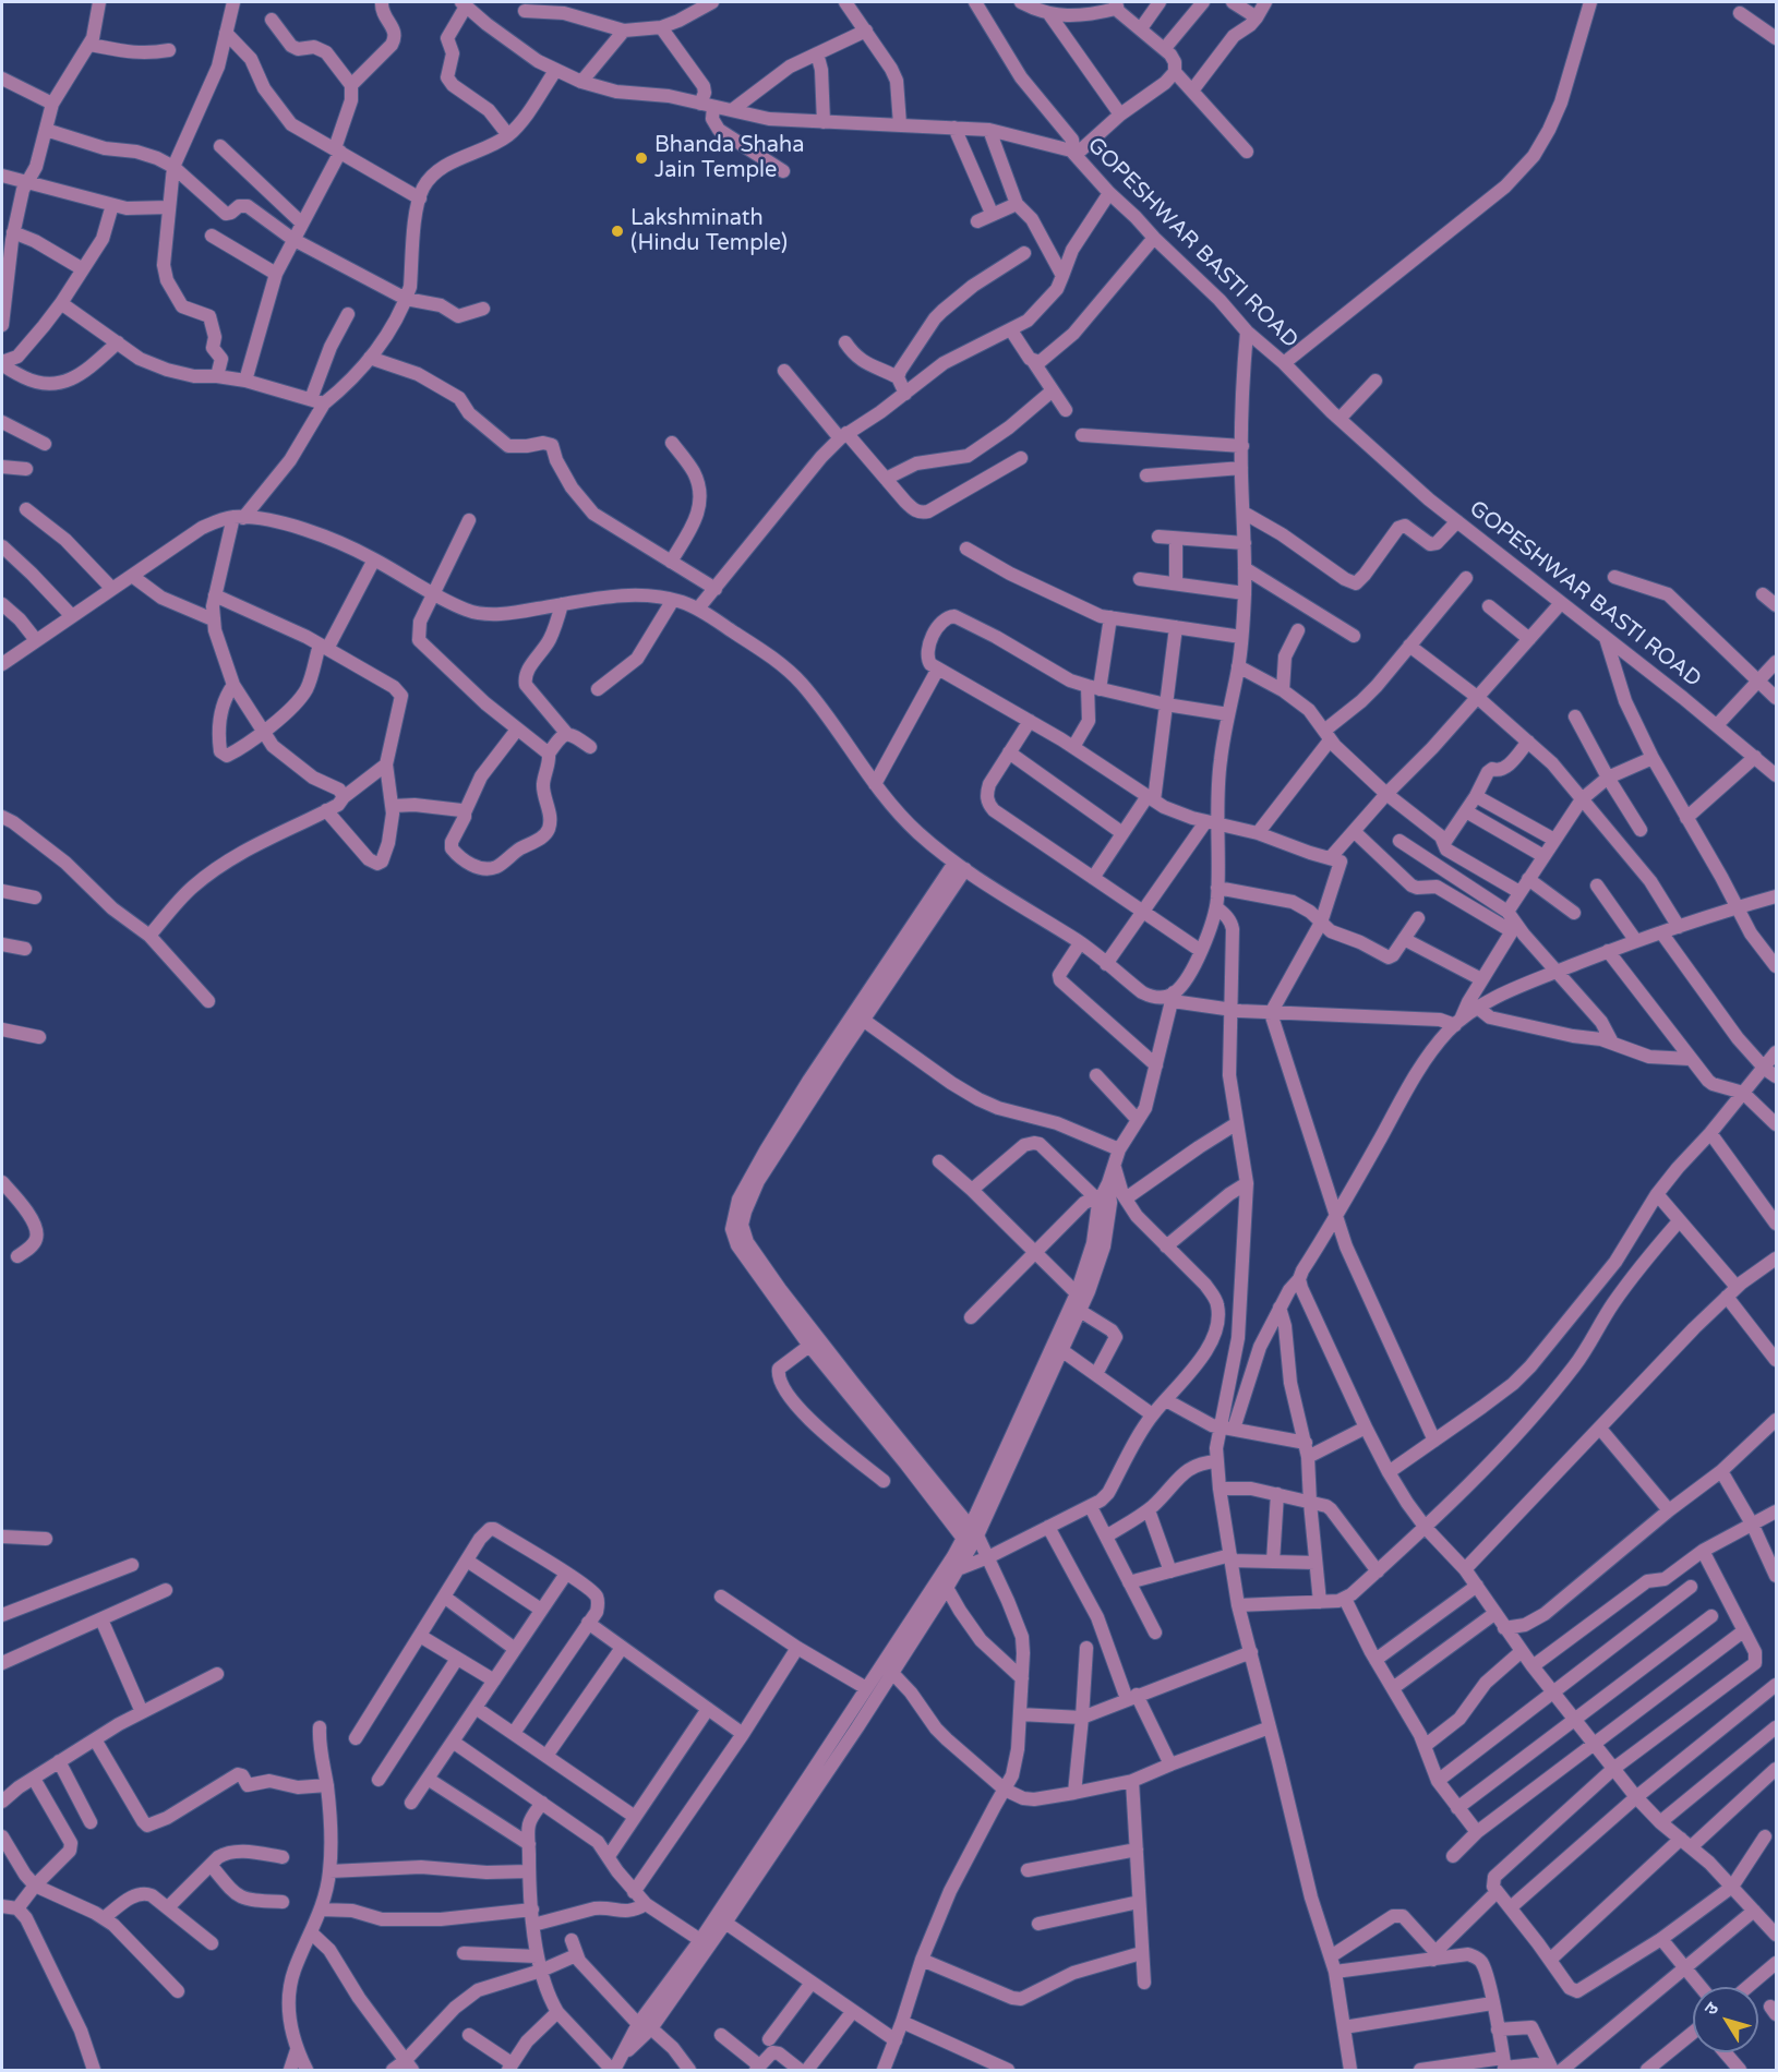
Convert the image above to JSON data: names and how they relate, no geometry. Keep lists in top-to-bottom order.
{
  "streets": {
    "street": ["GOPESHWAR BASTI ROAD"]
  },
  "places": ["Bhanda Shaha Jain Temple", "Lakshminath (Hindu Temple)"],
  "north": "top left"
}
